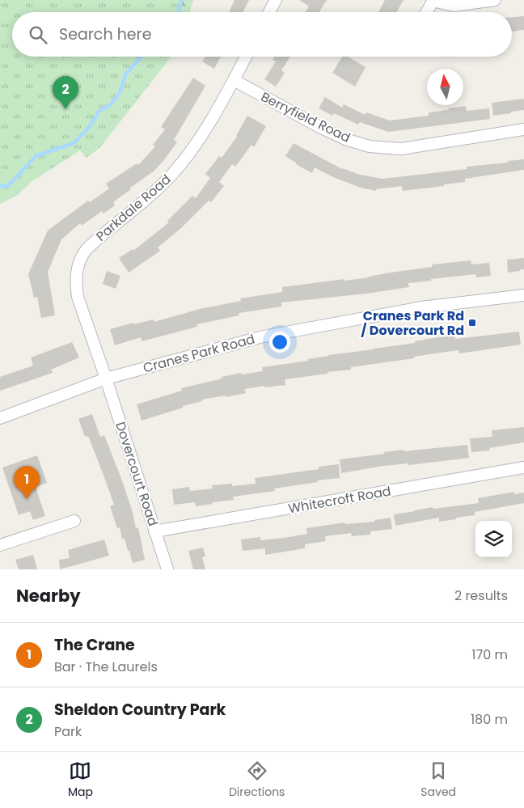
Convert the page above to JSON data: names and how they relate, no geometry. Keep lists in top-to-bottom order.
{
  "streets": {
    "street": [
      "Berryfield Road",
      "Parkdale Road",
      "Cranes Park Road",
      "Dovercourt Road",
      "Whitecroft Road"
    ]
  },
  "crossings": [
    ["Berryfield Road", "Parkdale Road"],
    ["Parkdale Road", "Cranes Park Road"],
    ["Parkdale Road", "Dovercourt Road"],
    ["Cranes Park Road", "Dovercourt Road"],
    ["Dovercourt Road", "Whitecroft Road"]
  ],
  "places": {
    "transit": ["Cranes Park Rd / Dovercourt Rd"]
  },
  "north": "top",
  "page": {
    "search": "Search here",
    "pins": ["2", "1"],
    "heading": ["Nearby", "2 results"],
    "list": [
      {
        "mark": "1",
        "name": "The Crane",
        "note": "Bar · The Laurels",
        "value": "170 m"
      },
      {
        "mark": "2",
        "name": "Sheldon Country Park",
        "note": "Park",
        "value": "180 m"
      }
    ],
    "nav": ["Map", "Directions", "Saved"]
  }
}
